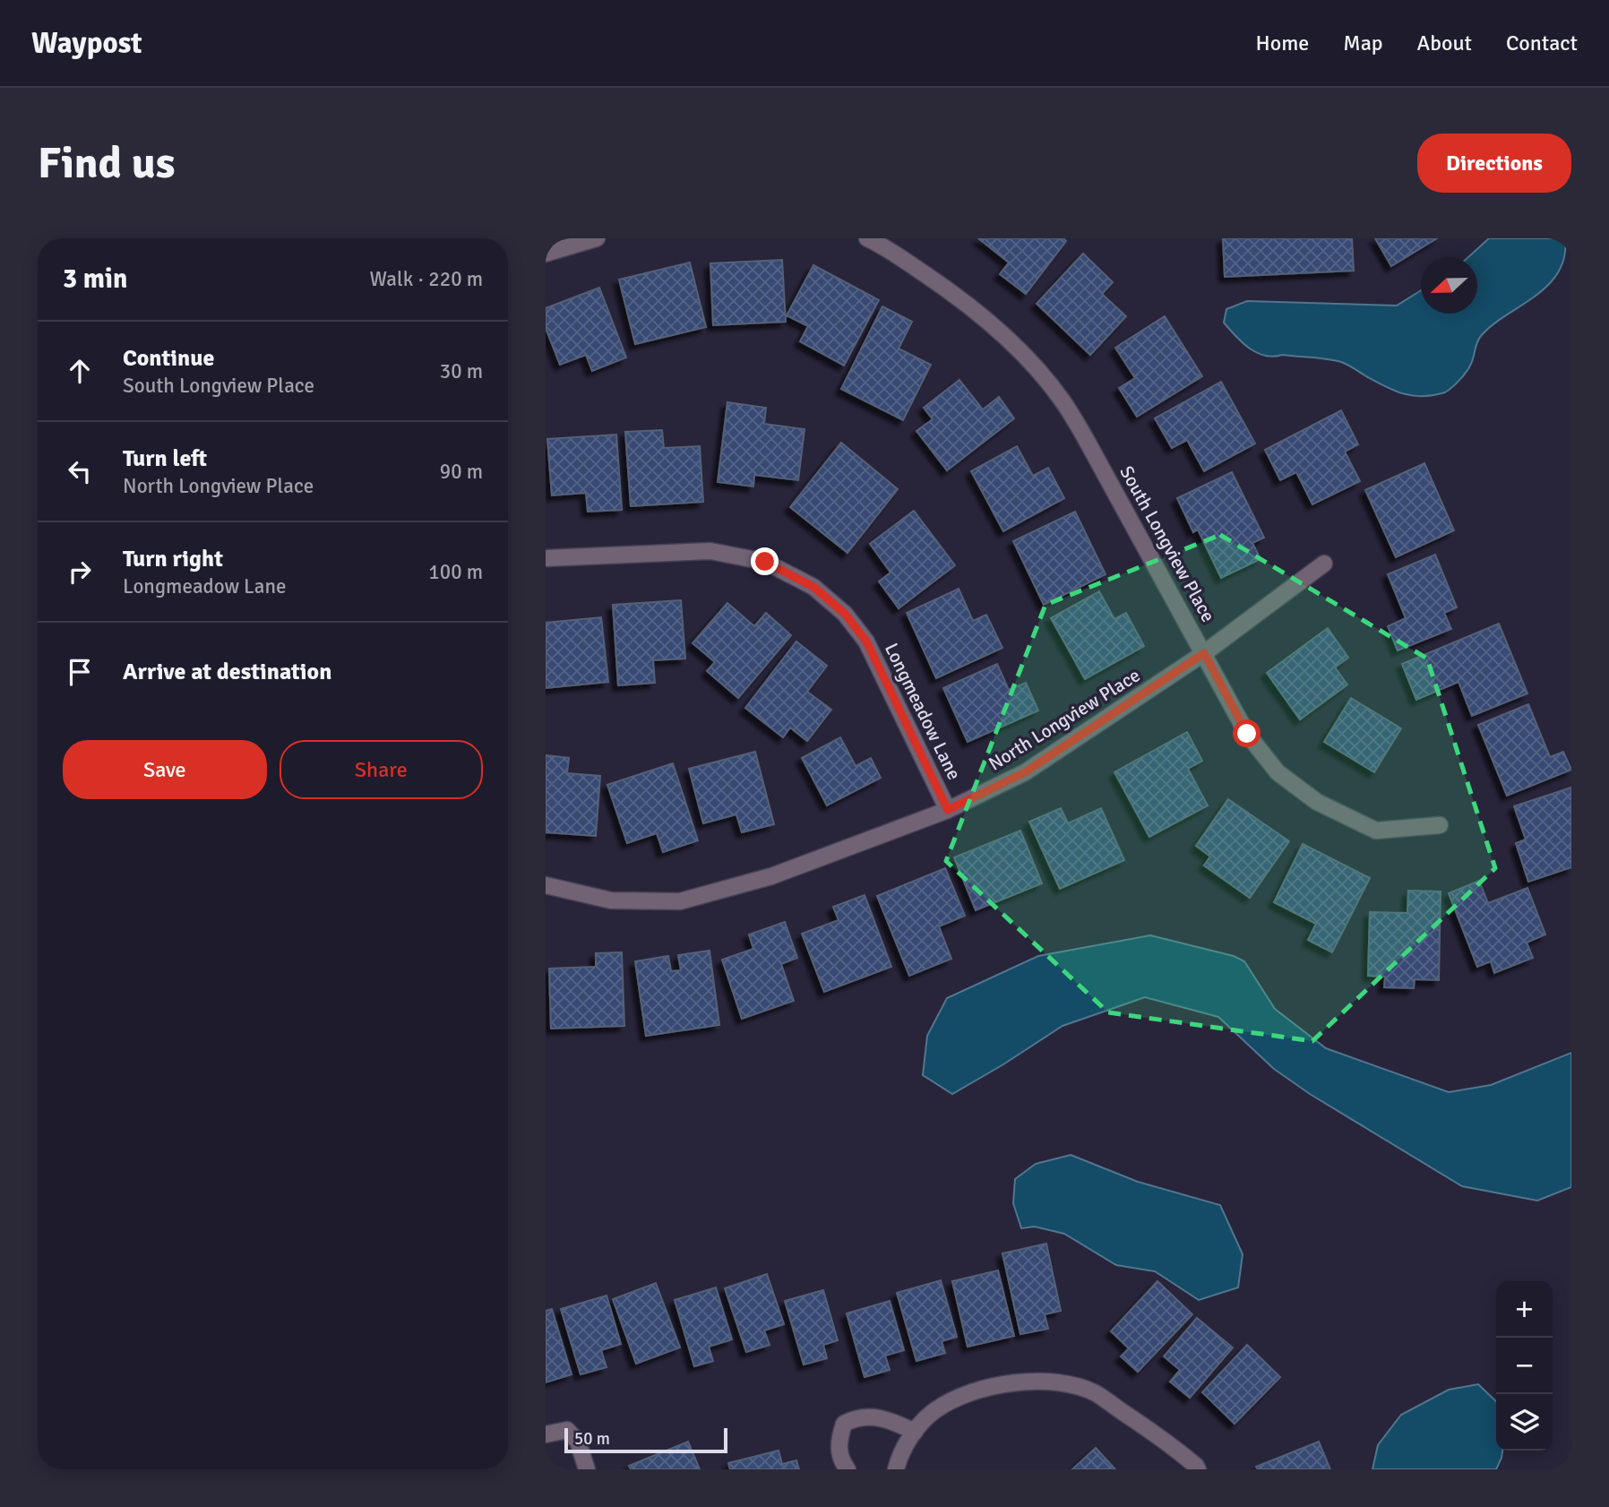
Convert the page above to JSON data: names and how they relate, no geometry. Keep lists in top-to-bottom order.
{
  "streets": {
    "street": ["South Longview Place", "Longmeadow Lane", "North Longview Place"]
  },
  "crossings": [
    ["South Longview Place", "North Longview Place"],
    ["Longmeadow Lane", "North Longview Place"]
  ],
  "scale_bar": "50 m",
  "north": "left",
  "page": {
    "header": "Waypost",
    "nav": [
      "Home",
      "Map",
      "About",
      "Contact"
    ],
    "buttons": [
      "Directions",
      ["Save", "Share"]
    ],
    "title": "Find us",
    "heading": ["3 min", "Walk · 220 m"],
    "list": [
      ["Continue", "South Longview Place", "30 m"],
      ["Turn left", "North Longview Place", "90 m"],
      ["Turn right", "Longmeadow Lane", "100 m"],
      "Arrive at destination"
    ],
    "map_buttons": ["+", "−"],
    "scale": "50 m"
  }
}
